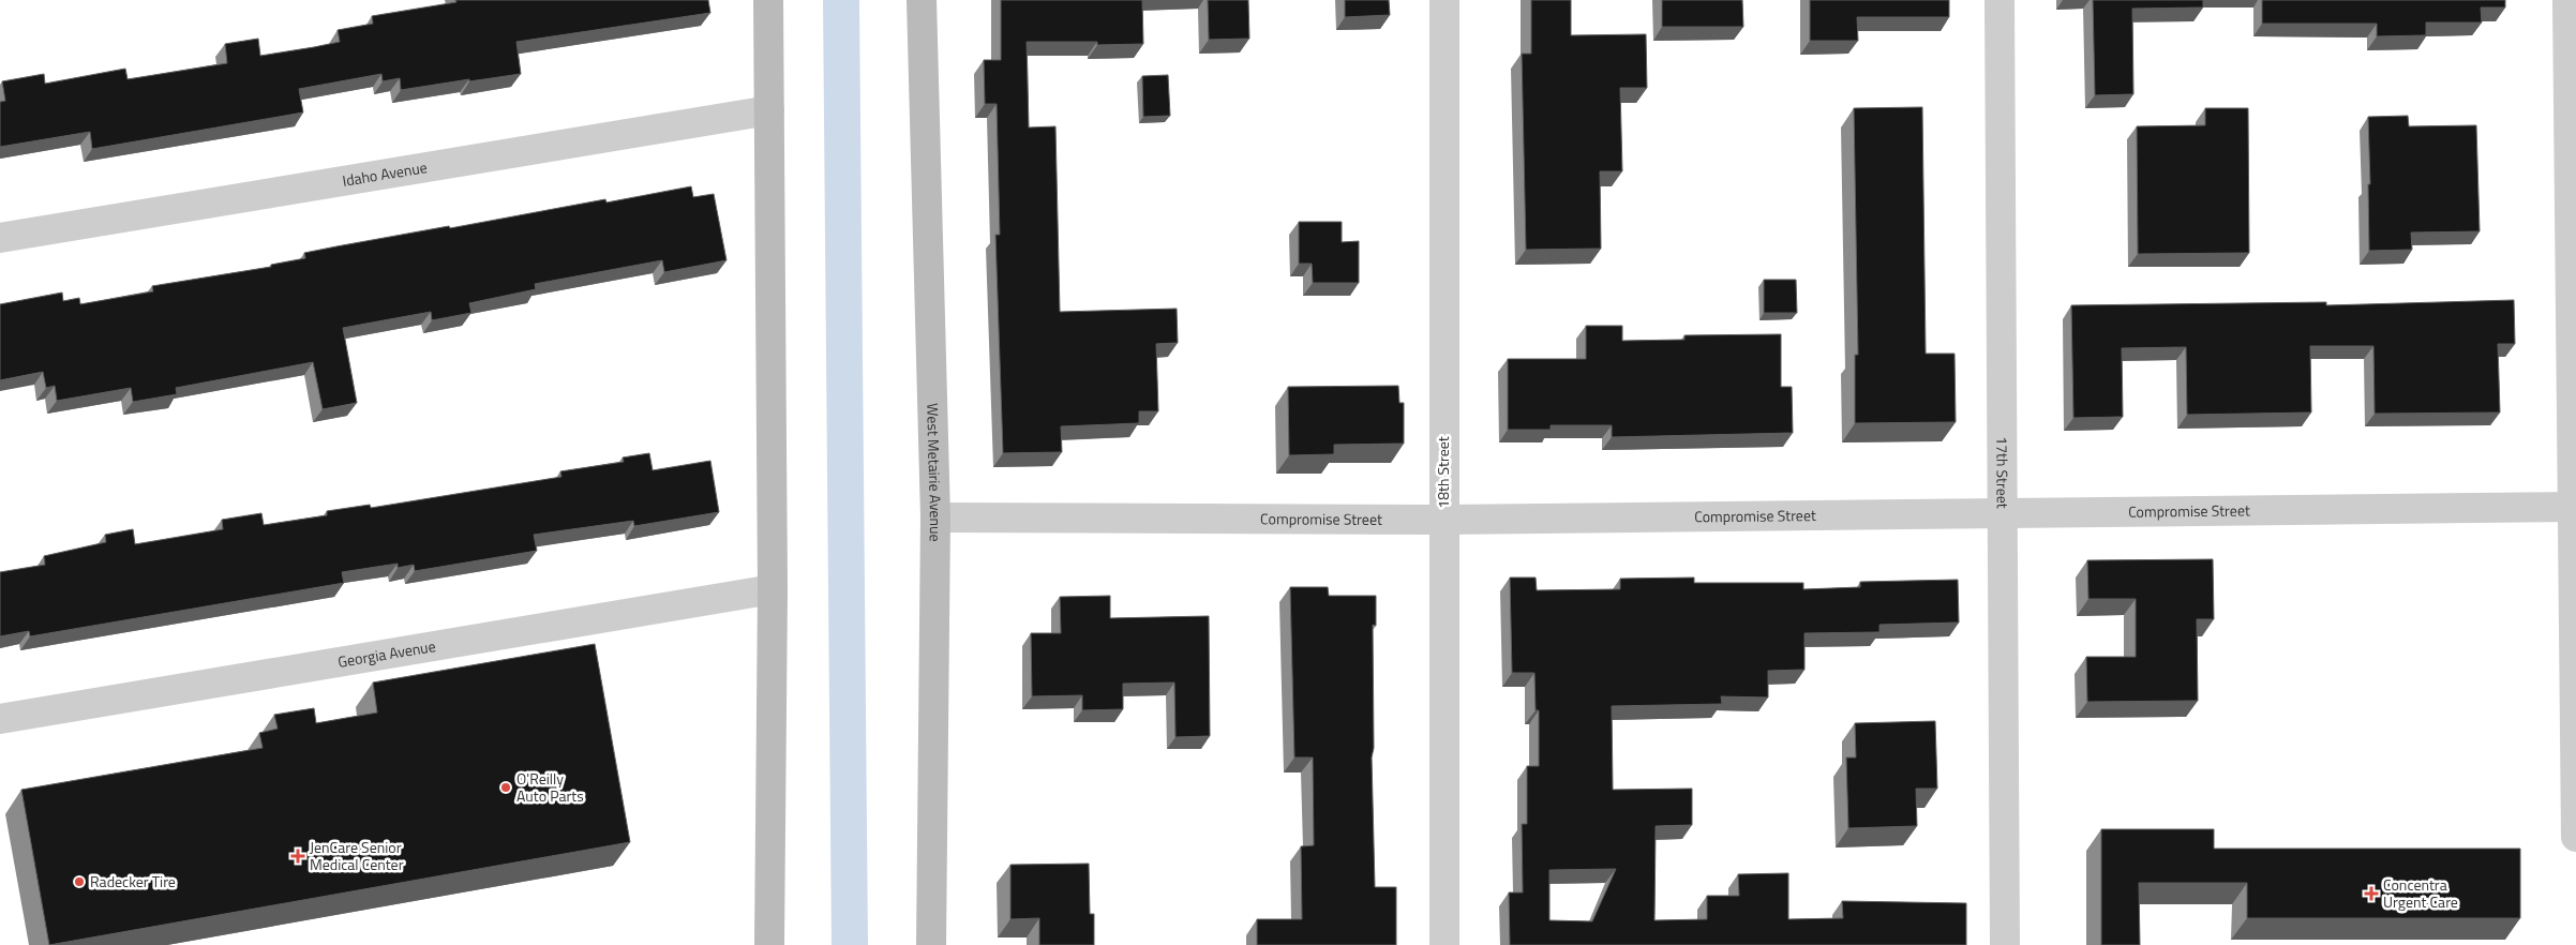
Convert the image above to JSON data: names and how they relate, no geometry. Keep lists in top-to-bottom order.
{
  "streets": {
    "main road": ["West Metairie Avenue"],
    "street": [
      "Idaho Avenue",
      "18th Street",
      "17th Street",
      "Compromise Street",
      "Georgia Avenue"
    ]
  },
  "crossings": [
    ["West Metairie Avenue", "Compromise Street"],
    ["18th Street", "Compromise Street"],
    ["17th Street", "Compromise Street"]
  ],
  "places": {
    "other": ["O'Reilly Auto Parts", "Radecker Tire"],
    "health": ["JenCare Senior Medical Center", "Concentra Urgent Care"]
  }
}
